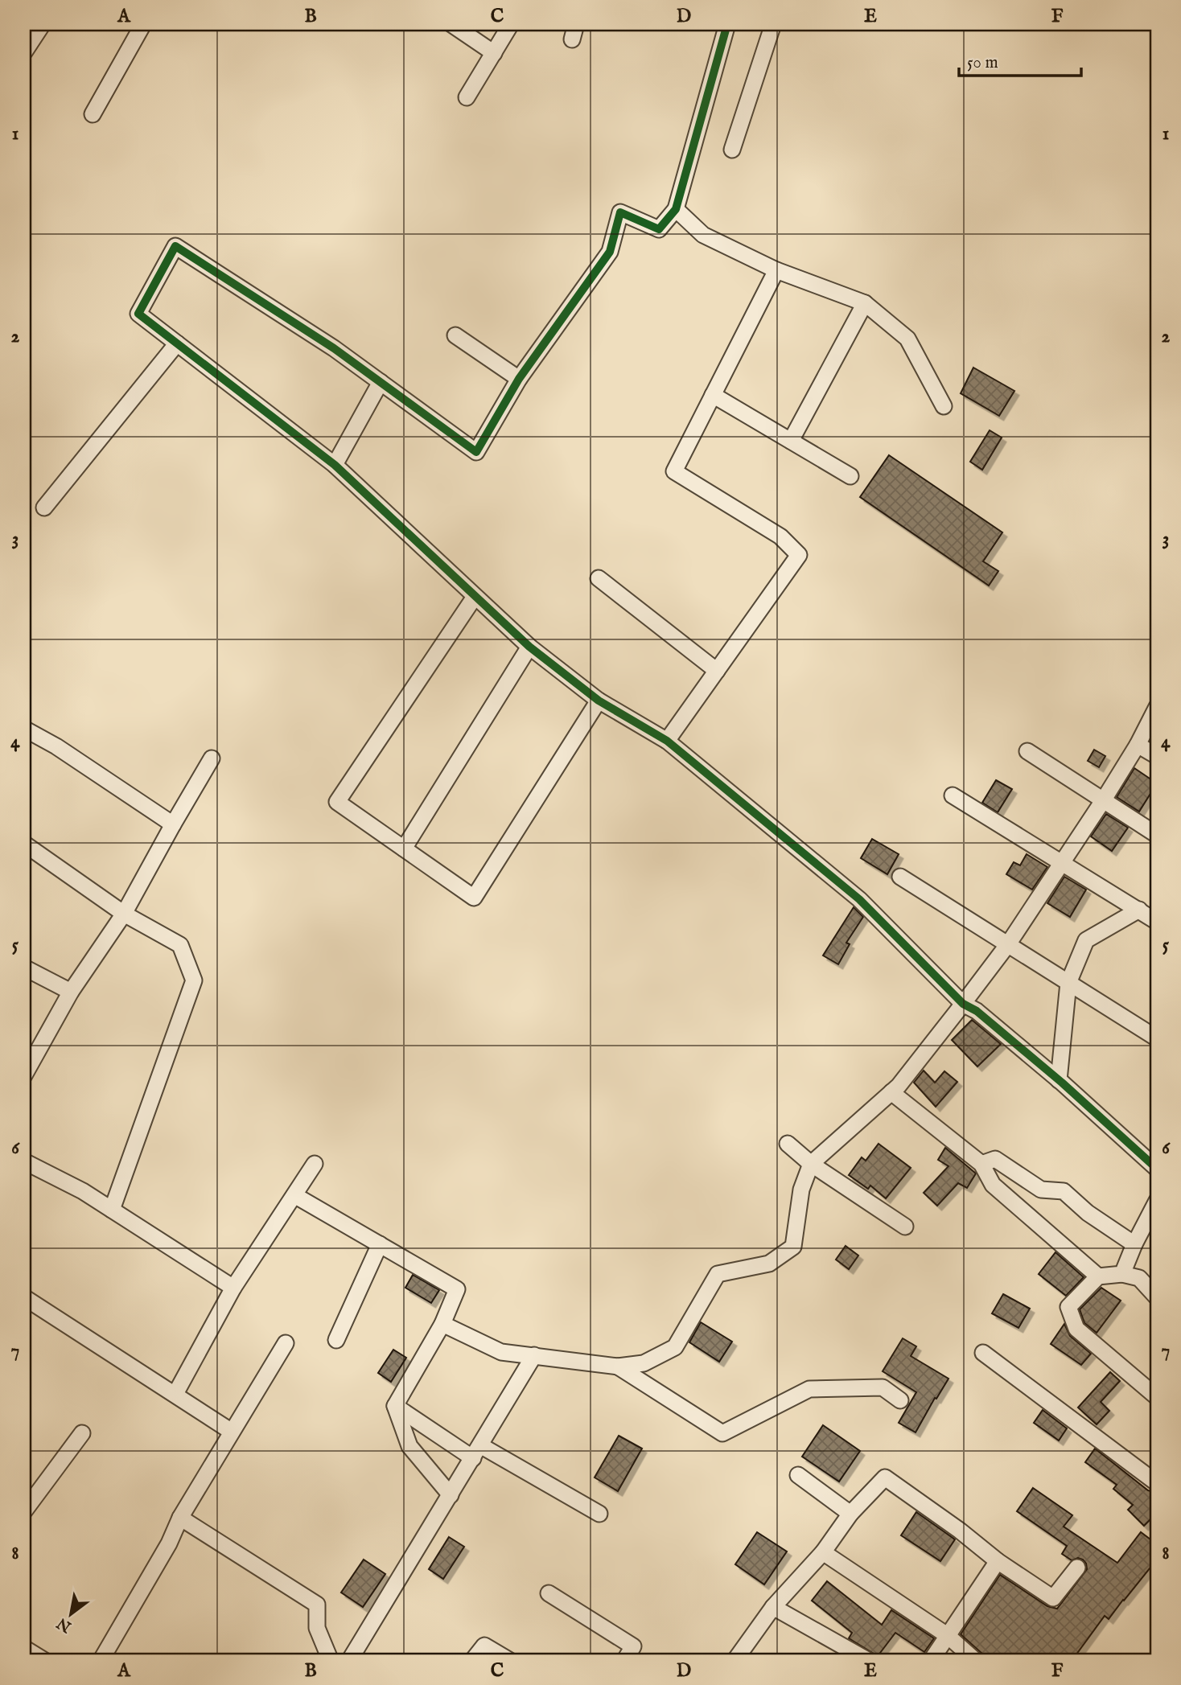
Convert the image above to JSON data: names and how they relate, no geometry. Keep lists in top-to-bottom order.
{
  "scale_bar": "50 m",
  "north": "bottom left",
  "grid": {
    "columns": [
      "A",
      "B",
      "C",
      "D",
      "E",
      "F"
    ],
    "rows": [
      "1",
      "2",
      "3",
      "4",
      "5",
      "6",
      "7",
      "8"
    ]
  }
}
